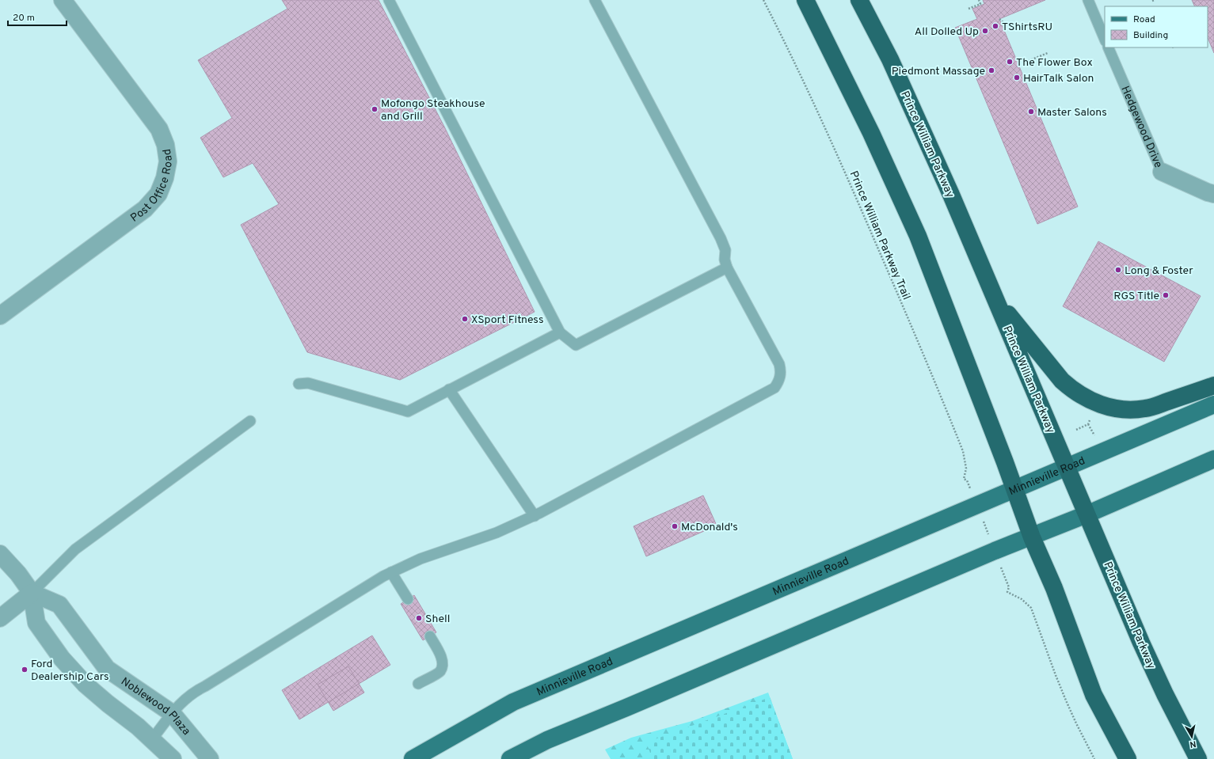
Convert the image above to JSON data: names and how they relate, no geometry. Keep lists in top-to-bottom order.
{
  "streets": {
    "highway": ["Prince William Parkway"],
    "main road": ["Minnieville Road"],
    "street": ["Hedgewood Drive", "Post Office Road", "Noblewood Plaza"],
    "path": ["Prince William Parkway Trail"]
  },
  "crossings": [
    ["Prince William Parkway", "Minnieville Road"]
  ],
  "places": [
    "TShirtsRU",
    "All Dolled Up",
    "The Flower Box",
    "Piedmont Massage",
    "HairTalk Salon",
    "Mofongo Steakhouse and Grill",
    "Master Salons",
    "Long & Foster",
    "RGS Title",
    "XSport Fitness",
    "McDonald's",
    "Shell",
    "Ford Dealership Cars"
  ],
  "legend": ["Road", "Building"],
  "scale_bar": "20 m",
  "north": "bottom"
}
